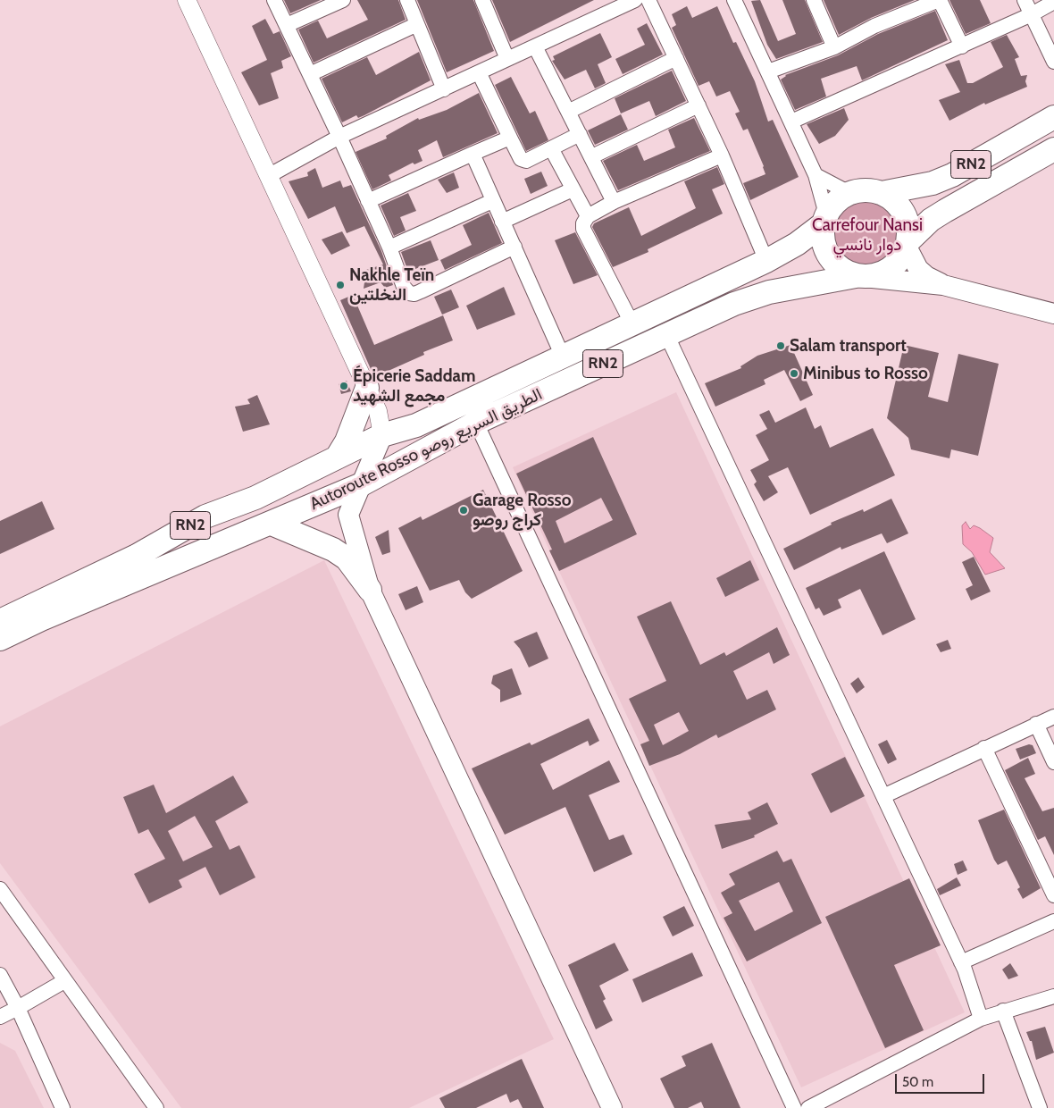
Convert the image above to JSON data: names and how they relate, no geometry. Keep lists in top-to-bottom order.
{
  "streets": {
    "highway": ["RN2", "Autoroute Rosso الطريق السريع روصو"]
  },
  "crossings": [
    ["RN2", "Autoroute Rosso الطريق السريع روصو"]
  ],
  "parks": ["Carrefour Nansi دوار نانسي"],
  "places": [
    "Nakhle Teïn النخلتين",
    "Salam transport",
    "Minibus to Rosso",
    "Épicerie Saddam مجمع الشهيد",
    "Garage Rosso كراج روصو"
  ],
  "scale_bar": "50 m"
}
